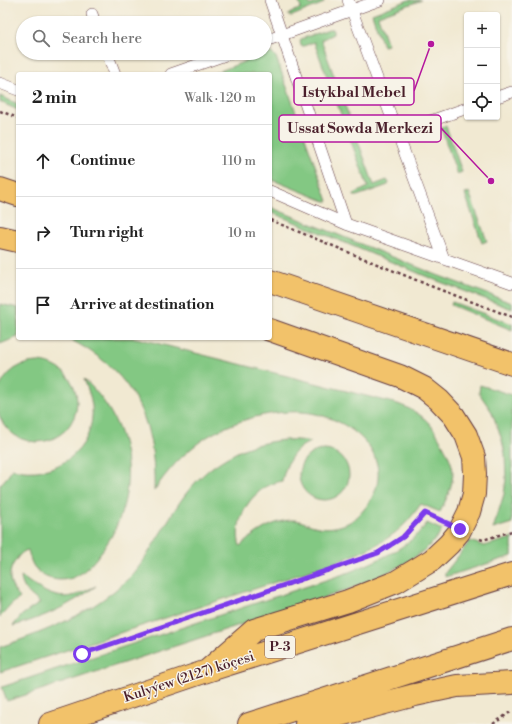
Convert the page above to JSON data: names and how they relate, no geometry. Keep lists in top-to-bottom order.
{
  "streets": {
    "highway": ["P-3", "Kulyýew (2127) köçesi"]
  },
  "places": ["Istykbal Mebel", "Ussat Sowda Merkezi"],
  "page": {
    "map_buttons": ["+", "−"],
    "search": "Search here",
    "heading": ["2 min", "Walk · 120 m"],
    "list": [
      ["Continue", "110 m"],
      ["Turn right", "10 m"],
      "Arrive at destination"
    ]
  }
}
